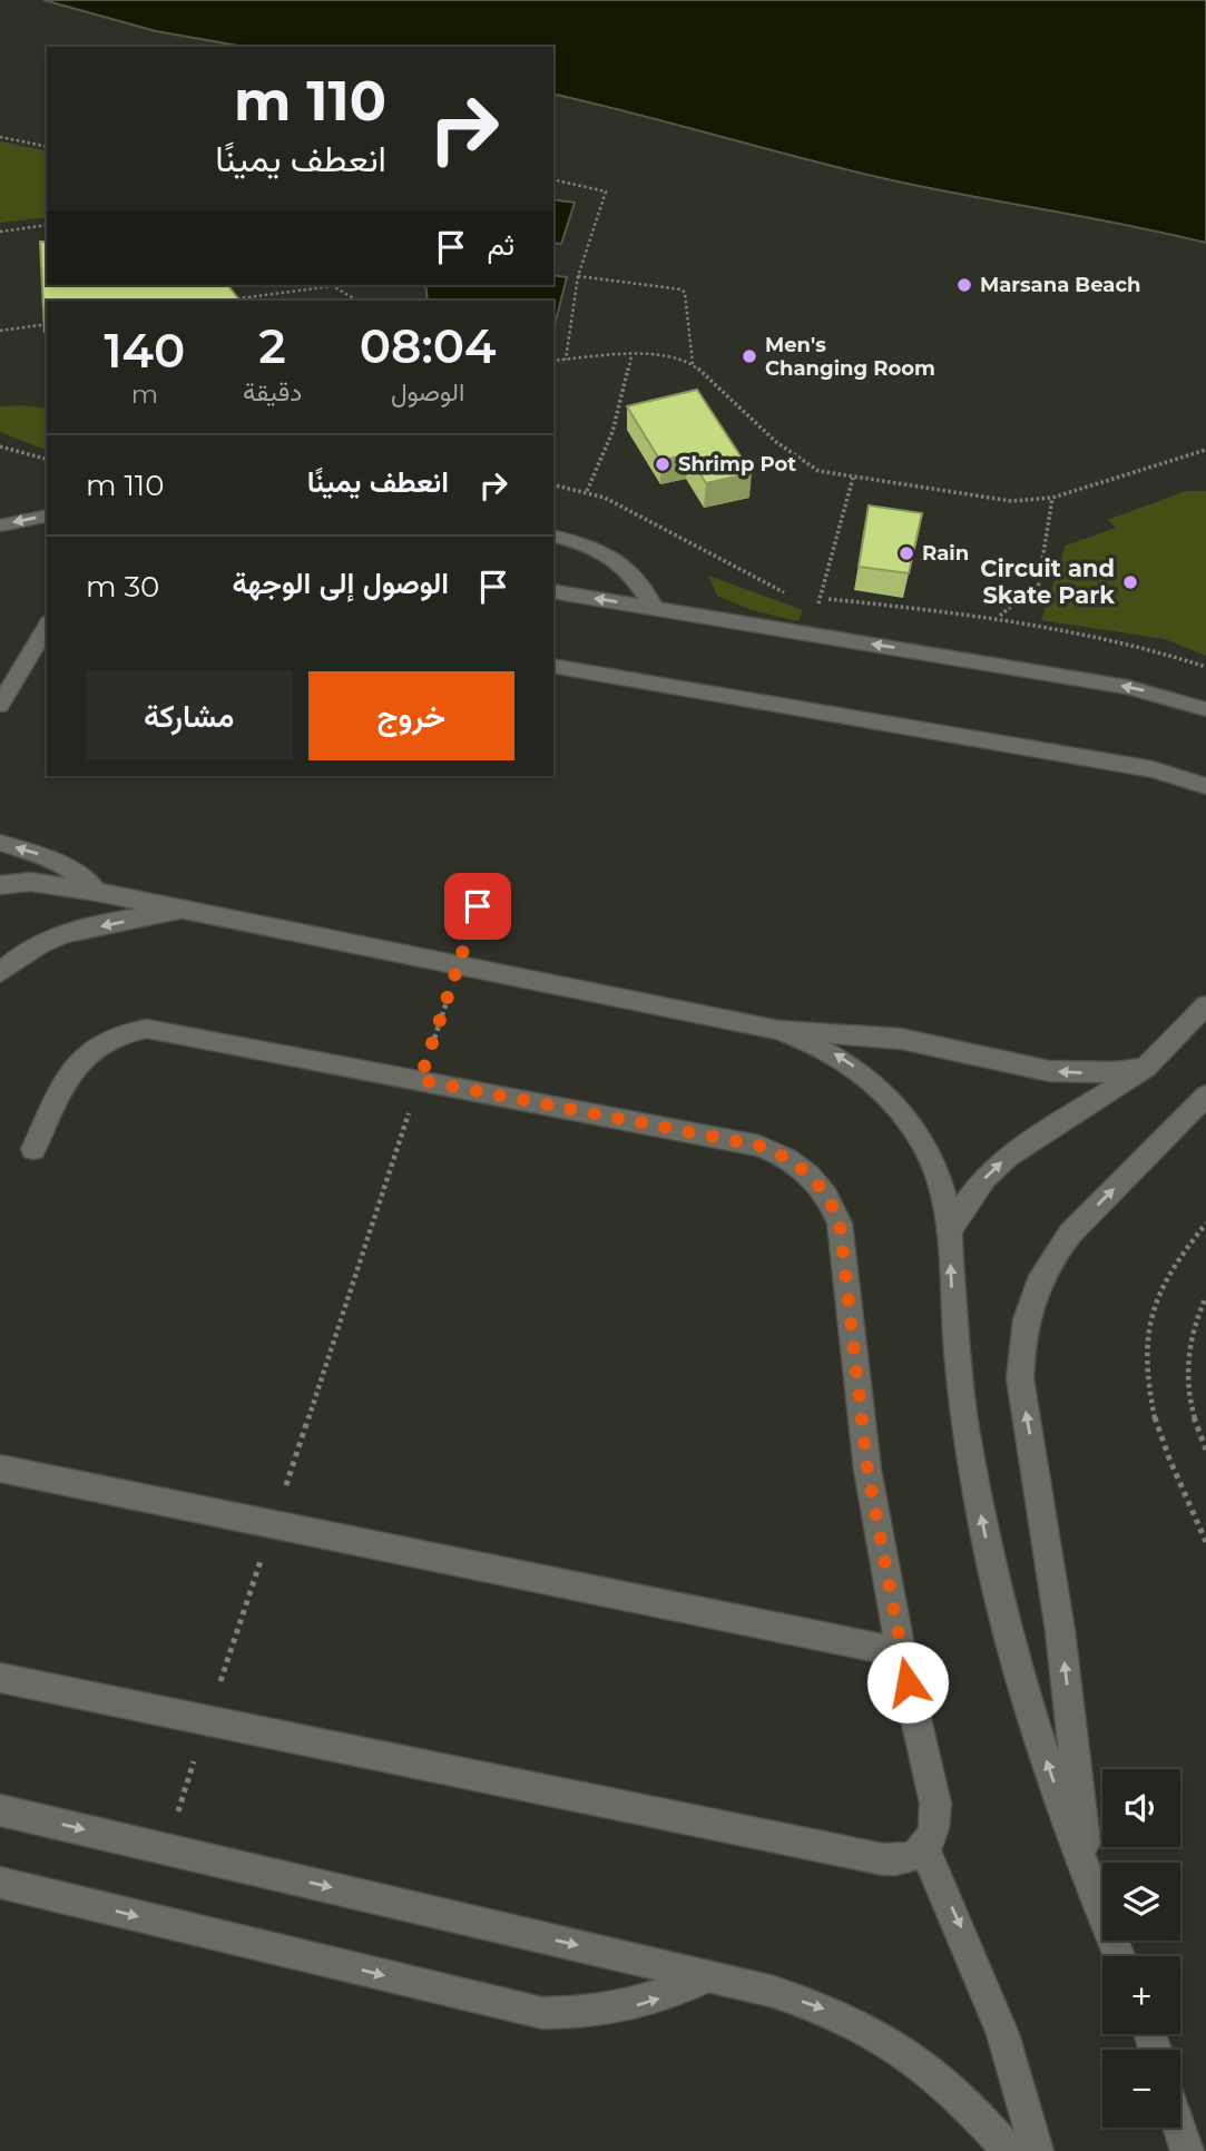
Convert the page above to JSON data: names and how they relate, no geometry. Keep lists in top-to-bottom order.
{
  "places": [
    "Marsana Beach",
    "Men's Changing Room",
    "Shrimp Pot",
    "Rain",
    "Circuit and Skate Park"
  ],
  "page": {
    "turn": ["110 m", "انعطف يمينًا"],
    "then": "ثم",
    "eta": [
      "08:04",
      "الوصول",
      "2",
      "دقيقة",
      "140",
      "m"
    ],
    "list": [
      {
        "name": "انعطف يمينًا",
        "value": "110 m"
      },
      {
        "name": "الوصول إلى الوجهة",
        "value": "30 m"
      }
    ],
    "buttons": ["خروج", "مشاركة"],
    "map_buttons": ["+", "−"]
  }
}
